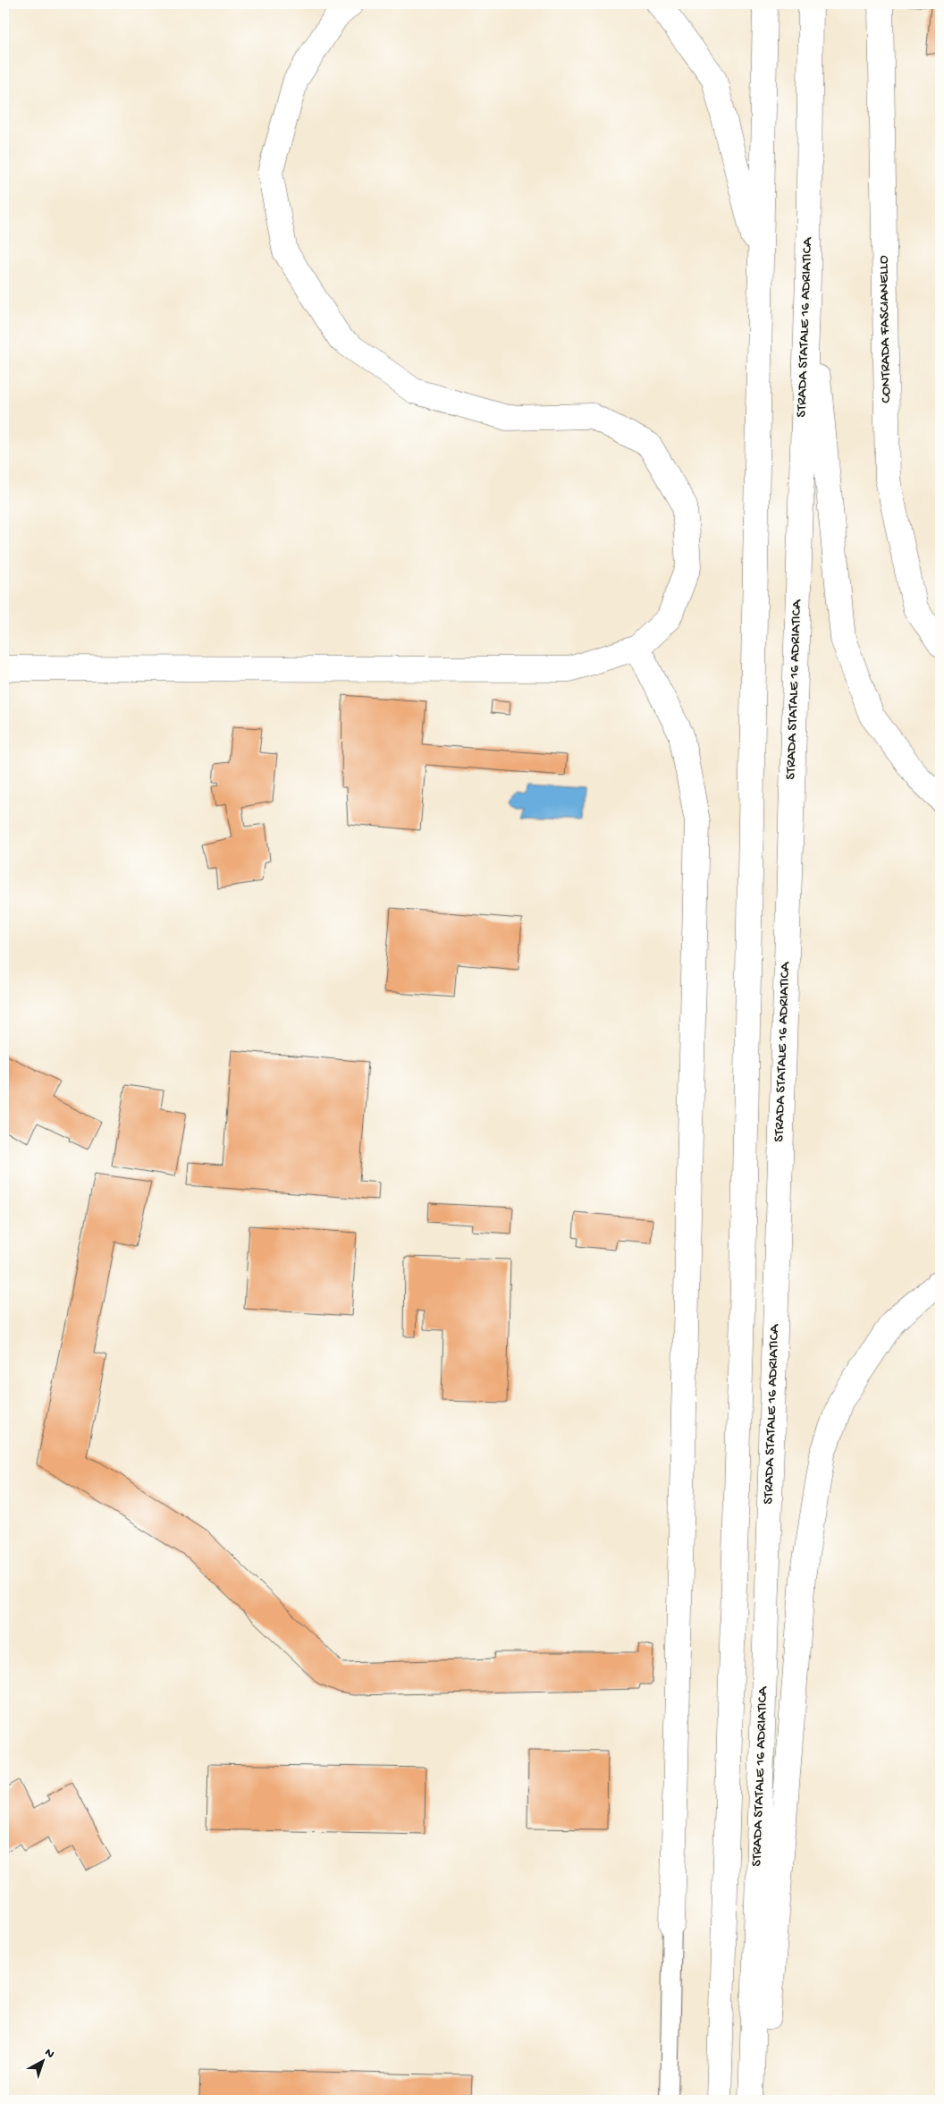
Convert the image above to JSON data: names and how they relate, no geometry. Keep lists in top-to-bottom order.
{
  "streets": {
    "main road": ["STRADA STATALE 16 ADRIATICA", "CONTRADA FASCIANELLO"]
  },
  "north": "top right"
}
